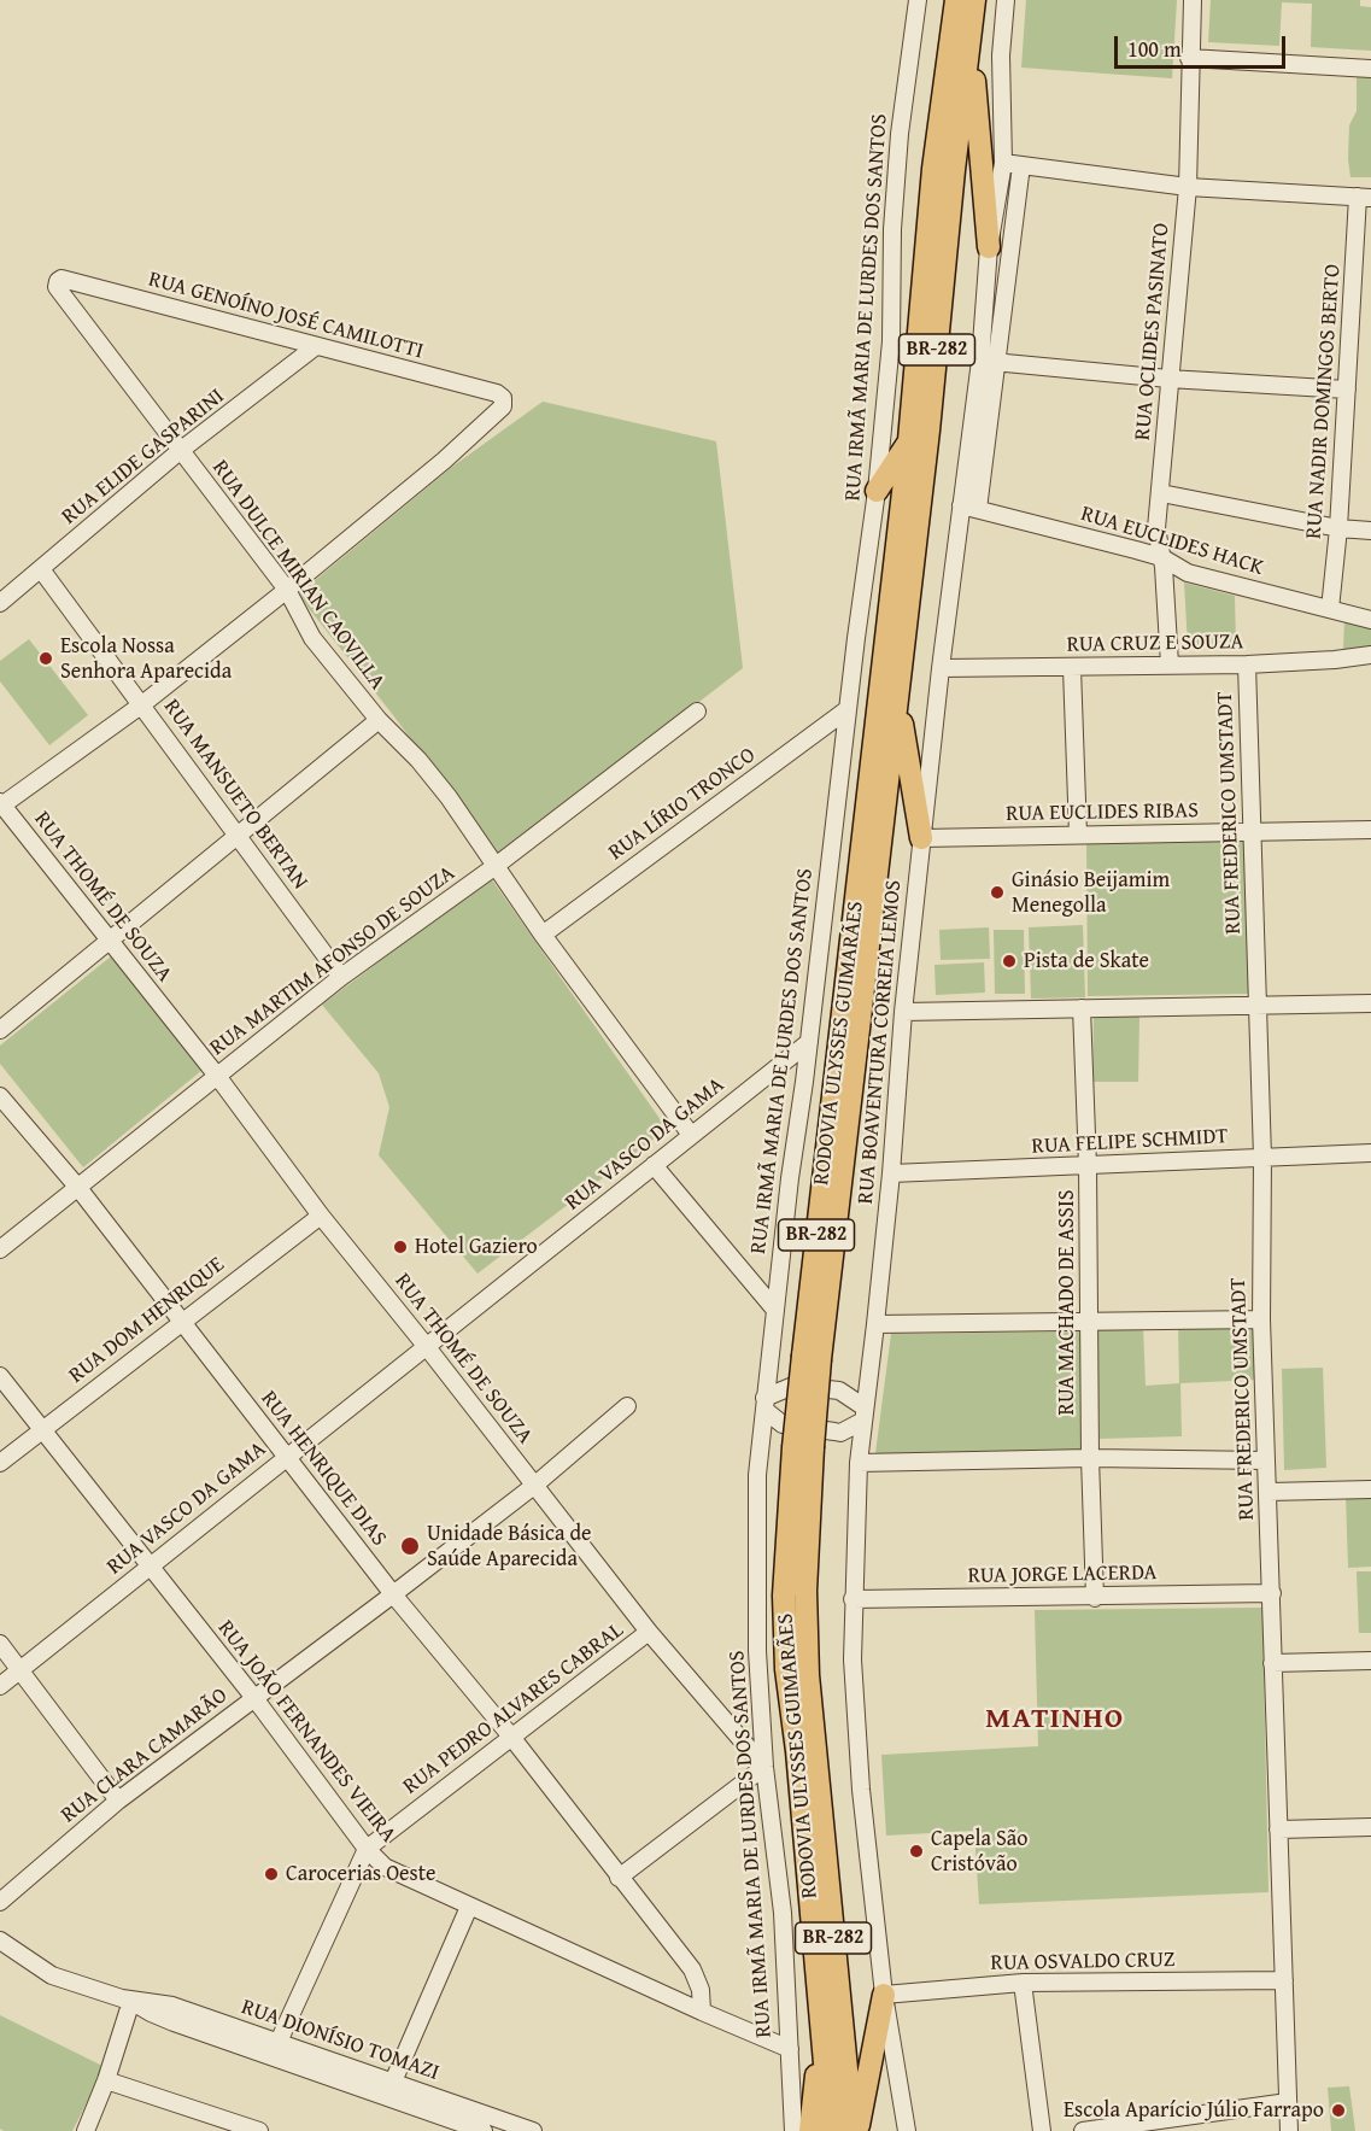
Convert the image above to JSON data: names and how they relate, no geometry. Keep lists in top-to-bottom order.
{
  "streets": {
    "highway": ["BR-282", "RODOVIA ULYSSES GUIMARÃES"],
    "street": [
      "RUA IRMÃ MARIA DE LURDES DOS SANTOS",
      "RUA GENOÍNO JOSÉ CAMILOTTI",
      "RUA OCLIDES PASINATO",
      "RUA NADIR DOMINGOS BERTO",
      "RUA ELIDE GASPARINI",
      "RUA EUCLIDES HACK",
      "RUA DULCE MIRIAN CAOVILLA",
      "RUA CRUZ E SOUZA",
      "RUA MANSUETO BERTAN",
      "RUA LÍRIO TRONCO",
      "RUA EUCLIDES RIBAS",
      "RUA FREDERICO UMSTADT",
      "RUA THOMÉ DE SOUZA",
      "RUA MARTIM AFONSO DE SOUZA",
      "RUA BOAVENTURA CORREIA LEMOS",
      "RUA FELIPE SCHMIDT",
      "RUA VASCO DA GAMA",
      "RUA MACHADO DE ASSIS",
      "RUA DOM HENRIQUE",
      "RUA HENRIQUE DIAS",
      "RUA JORGE LACERDA",
      "RUA PEDRO ALVARES CABRAL",
      "RUA JOÃO FERNANDES VIEIRA",
      "RUA CLARA CAMARÃO",
      "RUA OSVALDO CRUZ",
      "RUA DIONÍSIO TOMAZI"
    ]
  },
  "crossings": [
    ["RUA IRMÃ MARIA DE LURDES DOS SANTOS", "RUA LÍRIO TRONCO"],
    ["RUA IRMÃ MARIA DE LURDES DOS SANTOS", "RUA THOMÉ DE SOUZA"],
    ["RUA IRMÃ MARIA DE LURDES DOS SANTOS", "RUA VASCO DA GAMA"],
    ["RUA IRMÃ MARIA DE LURDES DOS SANTOS", "RUA JOÃO FERNANDES VIEIRA"],
    ["RUA GENOÍNO JOSÉ CAMILOTTI", "RUA ELIDE GASPARINI"],
    ["RUA GENOÍNO JOSÉ CAMILOTTI", "RUA DULCE MIRIAN CAOVILLA"],
    ["RUA OCLIDES PASINATO", "RUA EUCLIDES HACK"],
    ["RUA OCLIDES PASINATO", "RUA CRUZ E SOUZA"],
    ["RUA NADIR DOMINGOS BERTO", "RUA EUCLIDES HACK"],
    ["RUA ELIDE GASPARINI", "RUA DULCE MIRIAN CAOVILLA"],
    ["RUA ELIDE GASPARINI", "RUA MANSUETO BERTAN"],
    ["RUA EUCLIDES HACK", "RUA BOAVENTURA CORREIA LEMOS"],
    ["RUA DULCE MIRIAN CAOVILLA", "RUA LÍRIO TRONCO"],
    ["RUA DULCE MIRIAN CAOVILLA", "RUA MARTIM AFONSO DE SOUZA"],
    ["RUA DULCE MIRIAN CAOVILLA", "RUA VASCO DA GAMA"],
    ["RUA CRUZ E SOUZA", "RUA FREDERICO UMSTADT"],
    ["RUA CRUZ E SOUZA", "RUA BOAVENTURA CORREIA LEMOS"],
    ["RUA MANSUETO BERTAN", "RUA MARTIM AFONSO DE SOUZA"],
    ["RUA EUCLIDES RIBAS", "RUA FREDERICO UMSTADT"],
    ["RUA EUCLIDES RIBAS", "RUA BOAVENTURA CORREIA LEMOS"],
    ["RUA FREDERICO UMSTADT", "RUA FELIPE SCHMIDT"],
    ["RUA FREDERICO UMSTADT", "RUA JORGE LACERDA"],
    ["RUA FREDERICO UMSTADT", "RUA OSVALDO CRUZ"],
    ["RUA THOMÉ DE SOUZA", "RUA MARTIM AFONSO DE SOUZA"],
    ["RUA THOMÉ DE SOUZA", "RUA VASCO DA GAMA"],
    ["RUA THOMÉ DE SOUZA", "RUA DOM HENRIQUE"],
    ["RUA THOMÉ DE SOUZA", "RUA PEDRO ALVARES CABRAL"],
    ["RUA THOMÉ DE SOUZA", "RUA CLARA CAMARÃO"],
    ["RUA MARTIM AFONSO DE SOUZA", "RUA HENRIQUE DIAS"],
    ["RUA BOAVENTURA CORREIA LEMOS", "RUA FELIPE SCHMIDT"],
    ["RUA BOAVENTURA CORREIA LEMOS", "RUA JORGE LACERDA"],
    ["RUA BOAVENTURA CORREIA LEMOS", "RUA OSVALDO CRUZ"],
    ["RUA FELIPE SCHMIDT", "RUA MACHADO DE ASSIS"],
    ["RUA VASCO DA GAMA", "RUA HENRIQUE DIAS"],
    ["RUA VASCO DA GAMA", "RUA JOÃO FERNANDES VIEIRA"],
    ["RUA MACHADO DE ASSIS", "RUA JORGE LACERDA"],
    ["RUA DOM HENRIQUE", "RUA HENRIQUE DIAS"],
    ["RUA DOM HENRIQUE", "RUA JOÃO FERNANDES VIEIRA"],
    ["RUA HENRIQUE DIAS", "RUA PEDRO ALVARES CABRAL"],
    ["RUA HENRIQUE DIAS", "RUA JOÃO FERNANDES VIEIRA"],
    ["RUA HENRIQUE DIAS", "RUA CLARA CAMARÃO"],
    ["RUA PEDRO ALVARES CABRAL", "RUA JOÃO FERNANDES VIEIRA"],
    ["RUA PEDRO ALVARES CABRAL", "RUA DIONÍSIO TOMAZI"],
    ["RUA JOÃO FERNANDES VIEIRA", "RUA CLARA CAMARÃO"]
  ],
  "districts": ["MATINHO"],
  "places": [
    "Escola Nossa Senhora Aparecida",
    "Ginásio Beijamim Menegolla",
    "Pista de Skate",
    "Hotel Gaziero",
    "Unidade Básica de Saúde Aparecida",
    "Capela São Cristóvão",
    "Carocerias Oeste",
    "Escola Aparício Júlio Farrapo"
  ],
  "scale_bar": "100 m"
}
